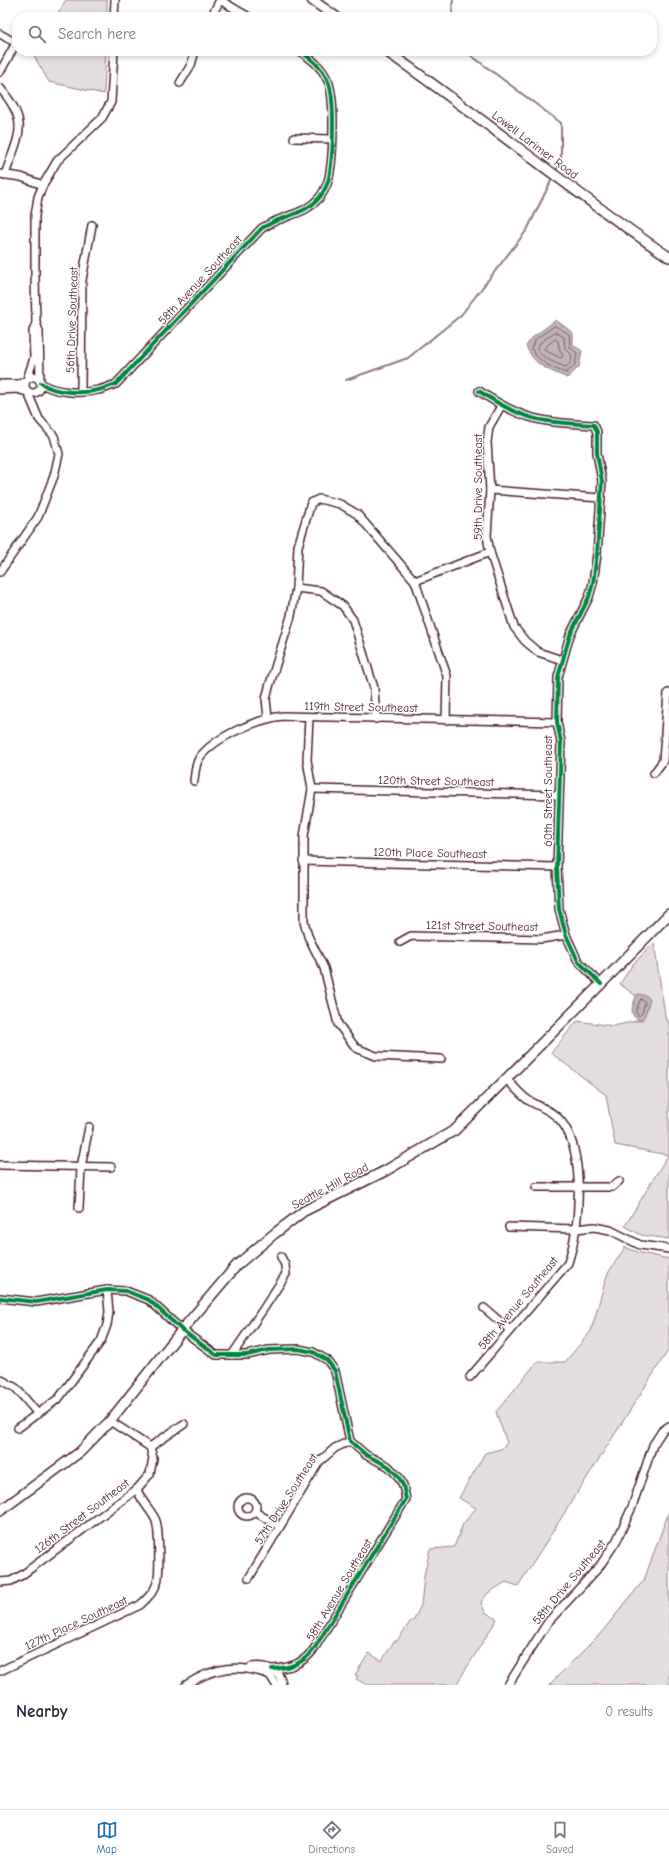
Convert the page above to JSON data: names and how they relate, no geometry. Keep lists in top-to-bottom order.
{
  "streets": {
    "main road": ["Lowell Larimer Road", "Seattle Hill Road"],
    "street": [
      "58th Avenue Southeast",
      "56th Drive Southeast",
      "59th Drive Southeast",
      "119th Street Southeast",
      "120th Street Southeast",
      "60th Street Southeast",
      "120th Place Southeast",
      "121st Street Southeast",
      "57th Drive Southeast",
      "126th Street Southeast",
      "58th Drive Southeast",
      "127th Place Southeast"
    ]
  },
  "crossings": [
    ["58th Avenue Southeast", "56th Drive Southeast"],
    ["58th Avenue Southeast", "Seattle Hill Road"],
    ["58th Avenue Southeast", "57th Drive Southeast"],
    ["59th Drive Southeast", "60th Street Southeast"],
    ["119th Street Southeast", "60th Street Southeast"],
    ["120th Street Southeast", "60th Street Southeast"],
    ["60th Street Southeast", "120th Place Southeast"],
    ["60th Street Southeast", "121st Street Southeast"],
    ["60th Street Southeast", "Seattle Hill Road"],
    ["126th Street Southeast", "127th Place Southeast"]
  ],
  "page": {
    "search": "Search here",
    "heading": ["Nearby", "0 results"],
    "nav": ["Map", "Directions", "Saved"]
  }
}
